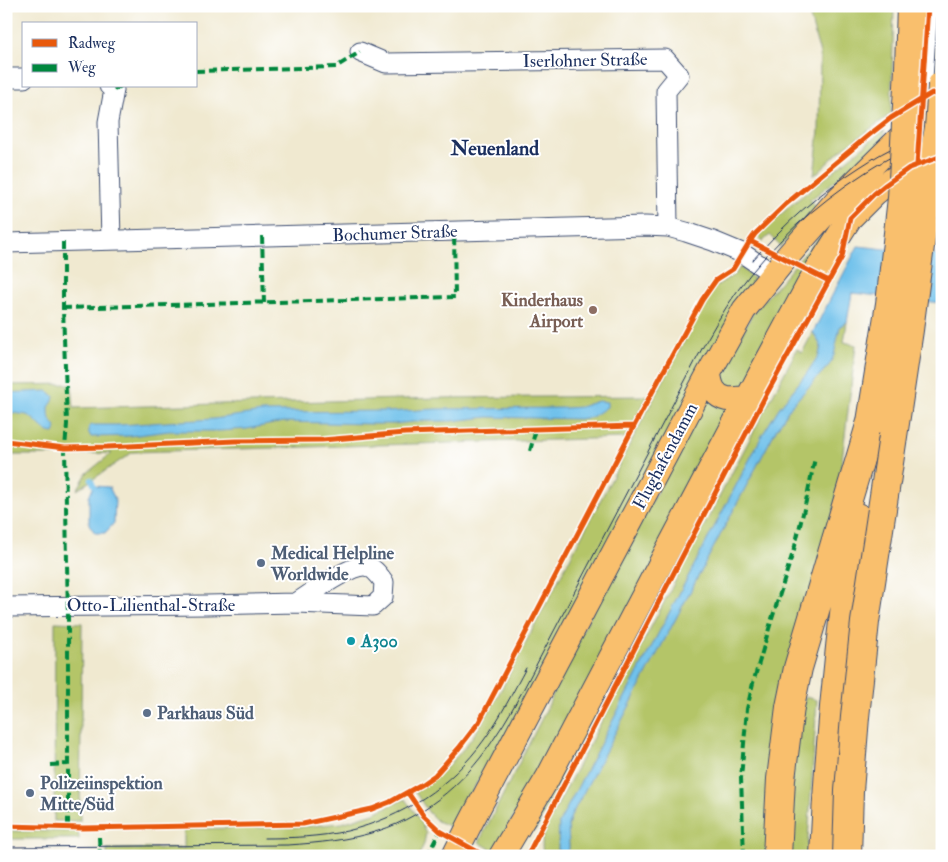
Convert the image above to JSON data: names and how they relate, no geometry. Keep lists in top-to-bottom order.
{
  "streets": {
    "main road": ["Flughafendamm"],
    "street": ["Iserlohner Straße", "Bochumer Straße", "Otto-Lilienthal-Straße"]
  },
  "crossings": [
    ["Iserlohner Straße", "Bochumer Straße"],
    ["Bochumer Straße", "Flughafendamm"]
  ],
  "districts": ["Neuenland"],
  "places": [
    "Kinderhaus Airport",
    "Medical Helpline Worldwide",
    "A300",
    "Parkhaus Süd",
    "Polizeiinspektion Mitte/Süd"
  ],
  "legend": ["Radweg", "Weg"]
}
